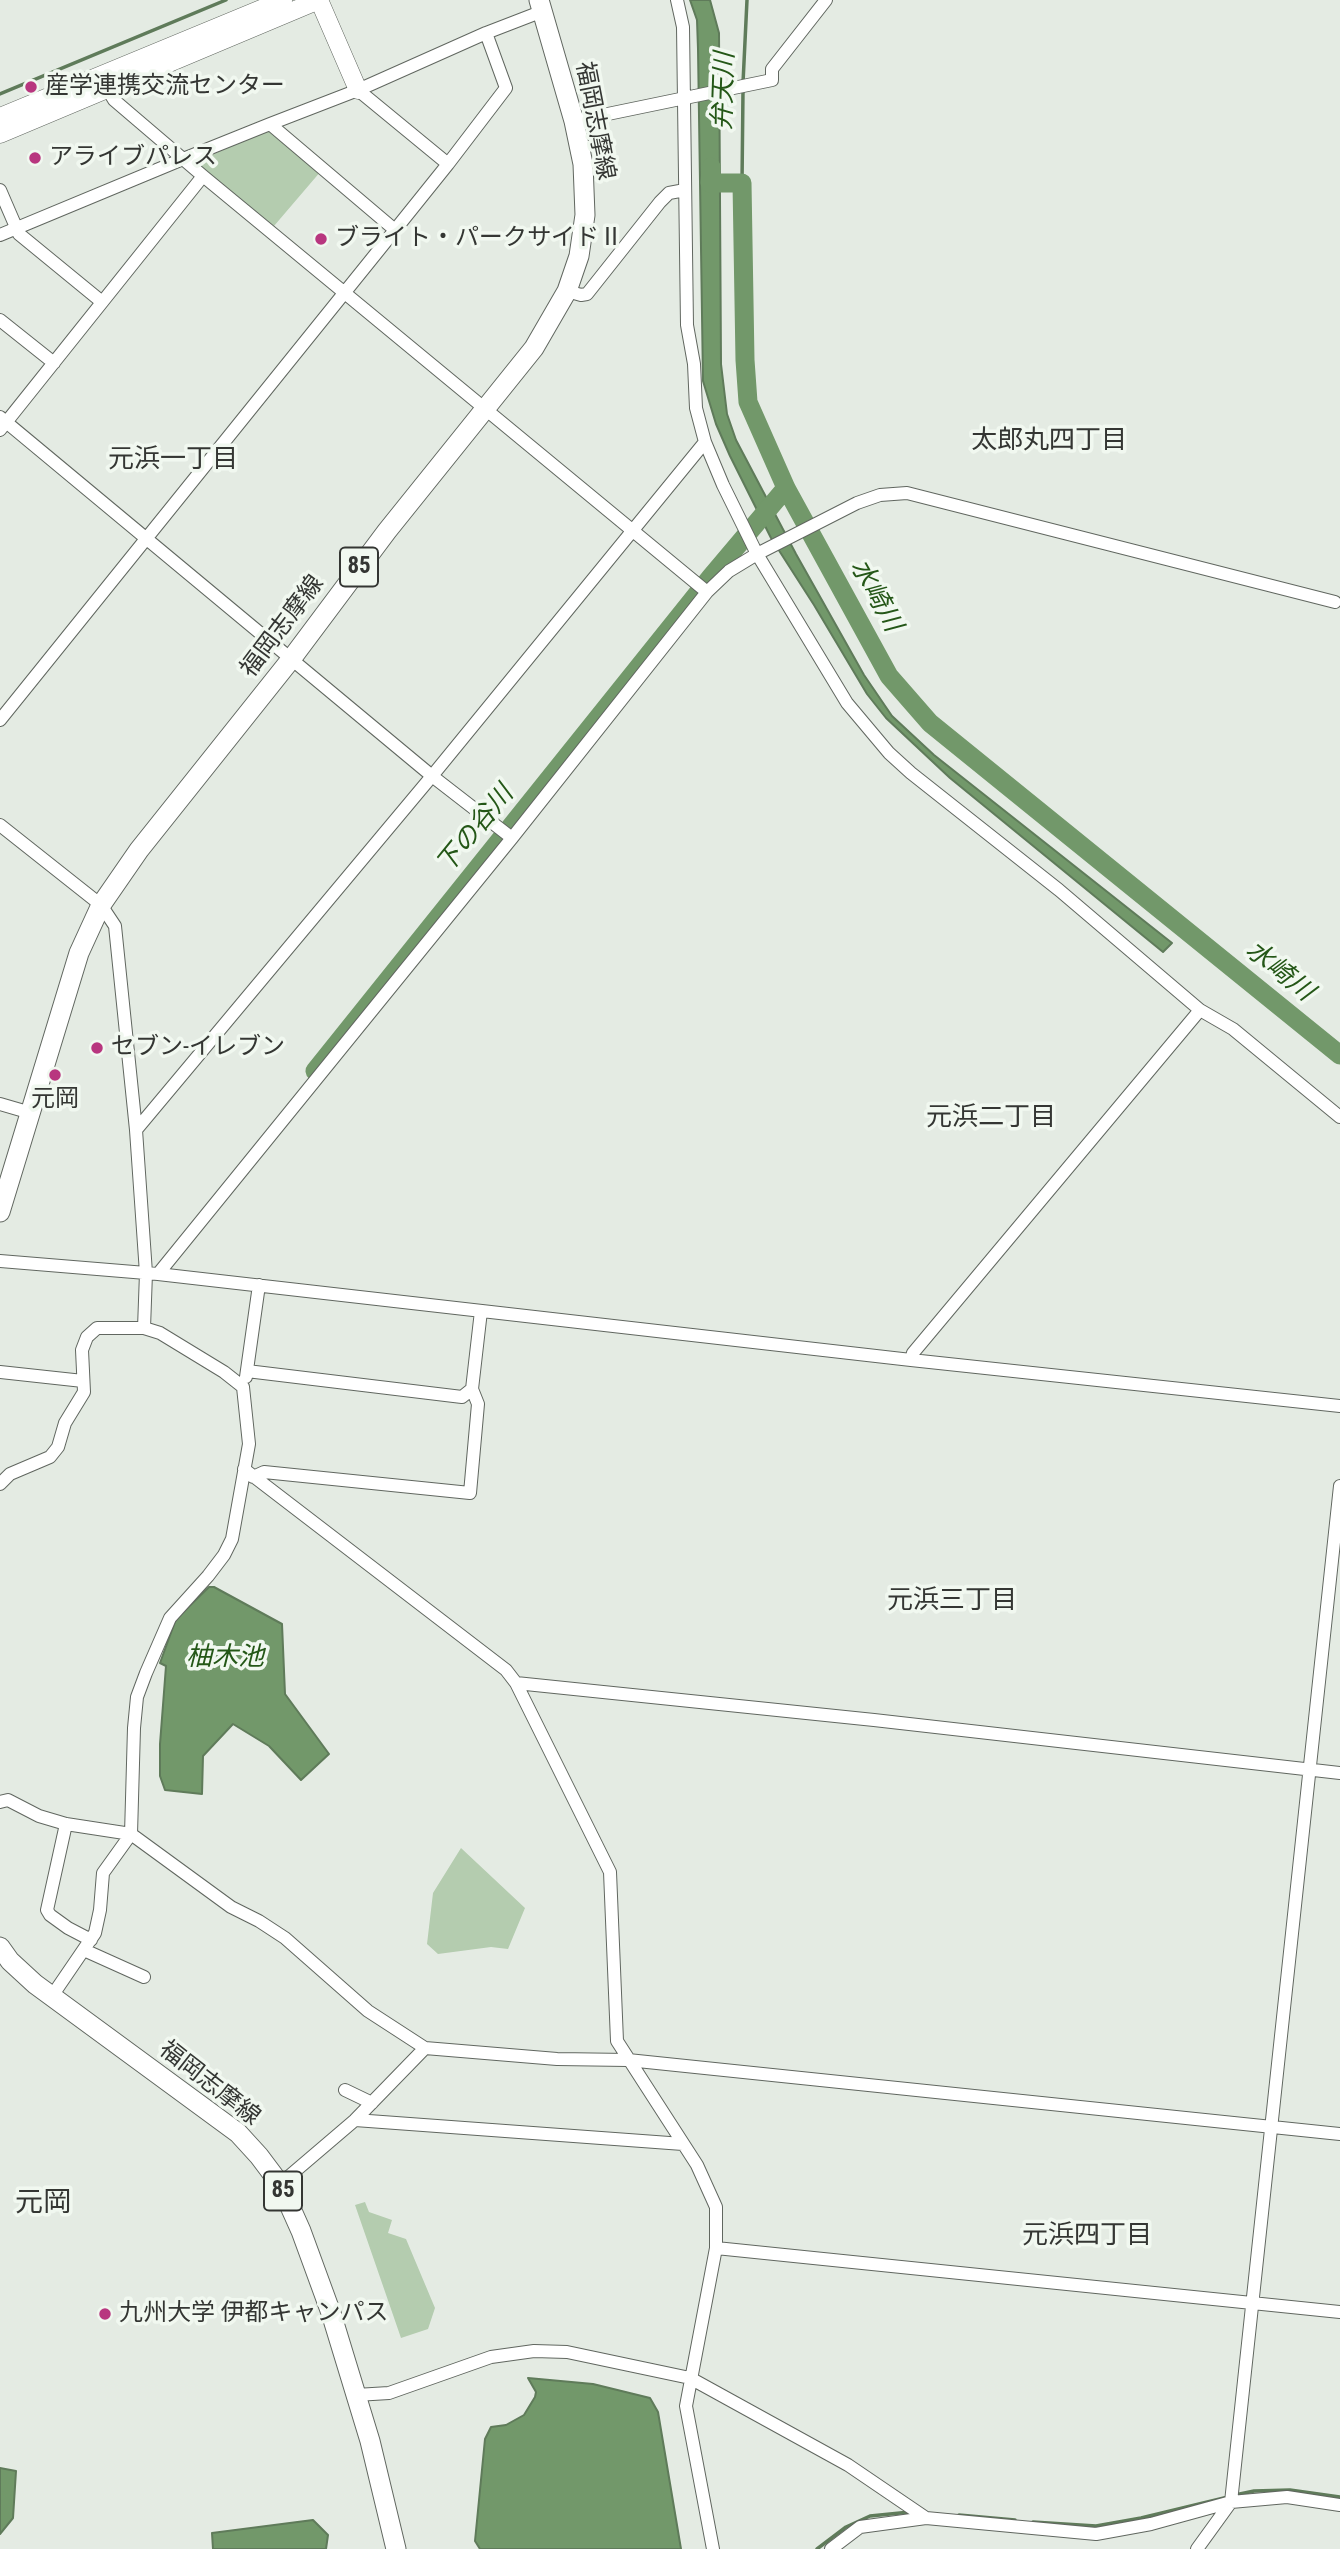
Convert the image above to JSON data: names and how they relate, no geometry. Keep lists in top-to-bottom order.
{
  "streets": {
    "main road": ["福岡志摩線", "85"]
  },
  "districts": [
    "太郎丸四丁目",
    "元浜一丁目",
    "元浜二丁目",
    "元浜三丁目",
    "元岡",
    "元浜四丁目"
  ],
  "water": [
    "弁天川",
    "水崎川",
    "下の谷川",
    "柚木池"
  ],
  "places": [
    "産学連携交流センター",
    "アライブパレス",
    "ブライト・パークサイドⅡ",
    "セブン-イレブン",
    "元岡",
    "九州大学 伊都キャンパス"
  ]
}
